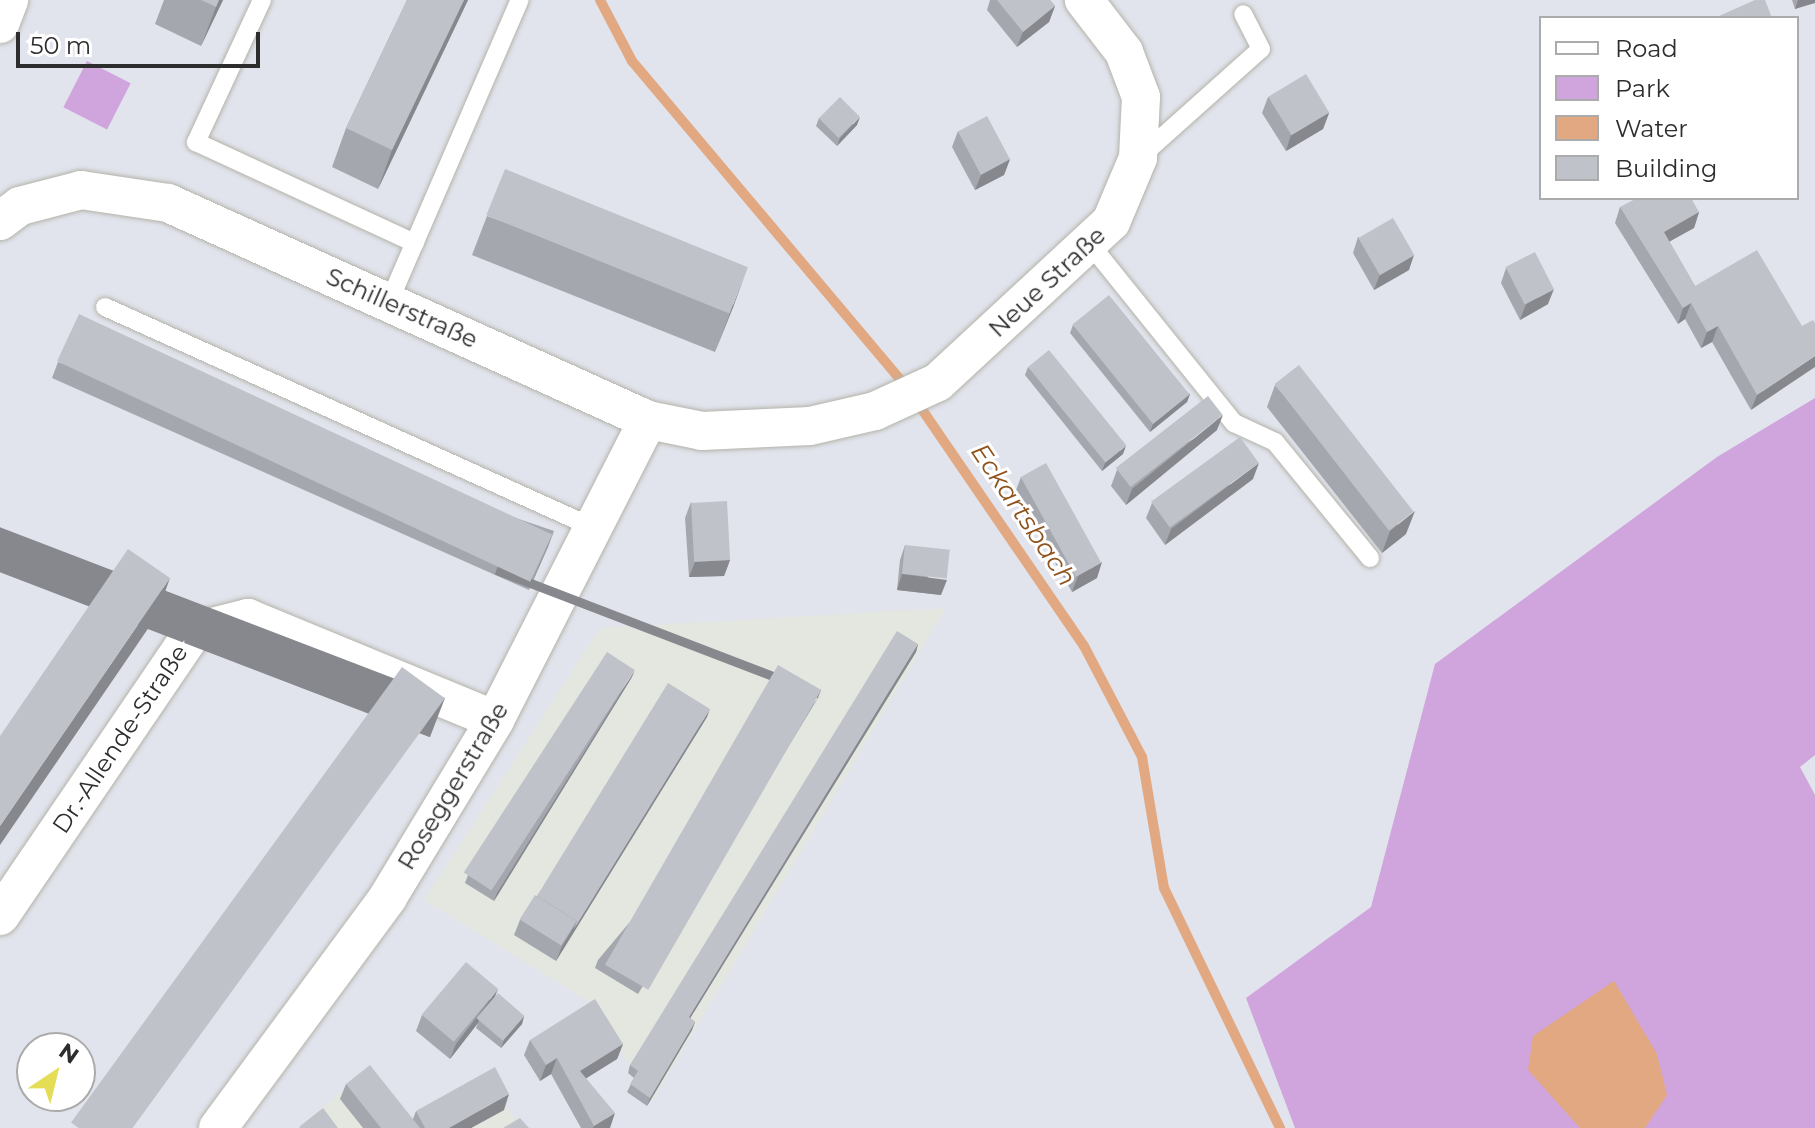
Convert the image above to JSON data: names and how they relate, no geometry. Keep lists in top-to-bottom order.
{
  "streets": {
    "street": [
      "Neue Straße",
      "Schillerstraße",
      "Dr.-Allende-Straße",
      "Roseggerstraße"
    ]
  },
  "crossings": [
    ["Neue Straße", "Schillerstraße"],
    ["Schillerstraße", "Roseggerstraße"],
    ["Dr.-Allende-Straße", "Roseggerstraße"]
  ],
  "water": ["Eckartsbach"],
  "legend": [
    "Road",
    "Park",
    "Water",
    "Building"
  ],
  "scale_bar": "50 m",
  "north": "top right"
}
